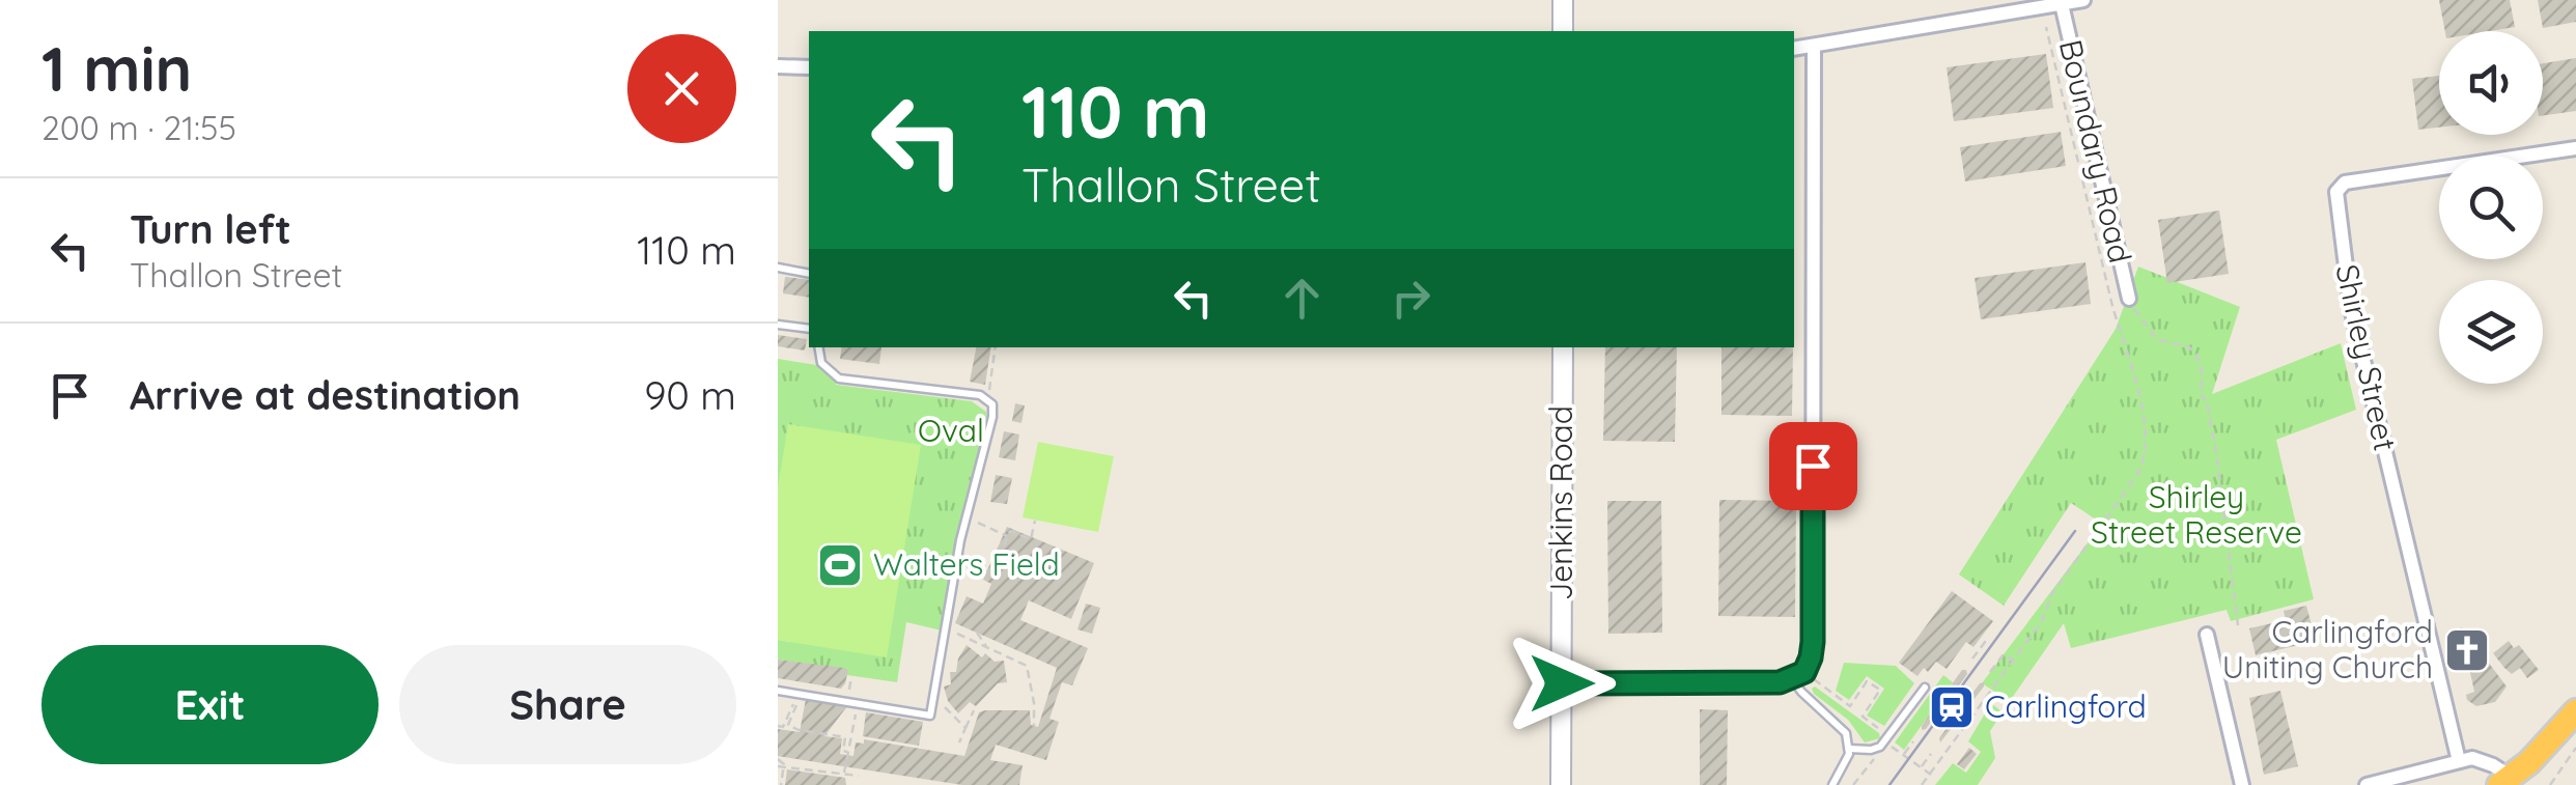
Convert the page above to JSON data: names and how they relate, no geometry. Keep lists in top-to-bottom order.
{
  "streets": {
    "main road": ["Jenkins Road"],
    "street": ["Boundary Road", "Shirley Street"]
  },
  "parks": ["Oval", "Shirley Street Reserve"],
  "places": {
    "sports": ["Walters Field"],
    "church": ["Carlingford Uniting Church"],
    "station": ["Carlingford"]
  },
  "page": {
    "heading": ["1 min", "200 m · 21:55"],
    "turn": ["110 m", "Thallon Street"],
    "list": [
      {
        "name": "Turn left",
        "note": "Thallon Street",
        "value": "110 m"
      },
      {
        "name": "Arrive at destination",
        "value": "90 m"
      }
    ],
    "buttons": ["Exit", "Share"]
  }
}
